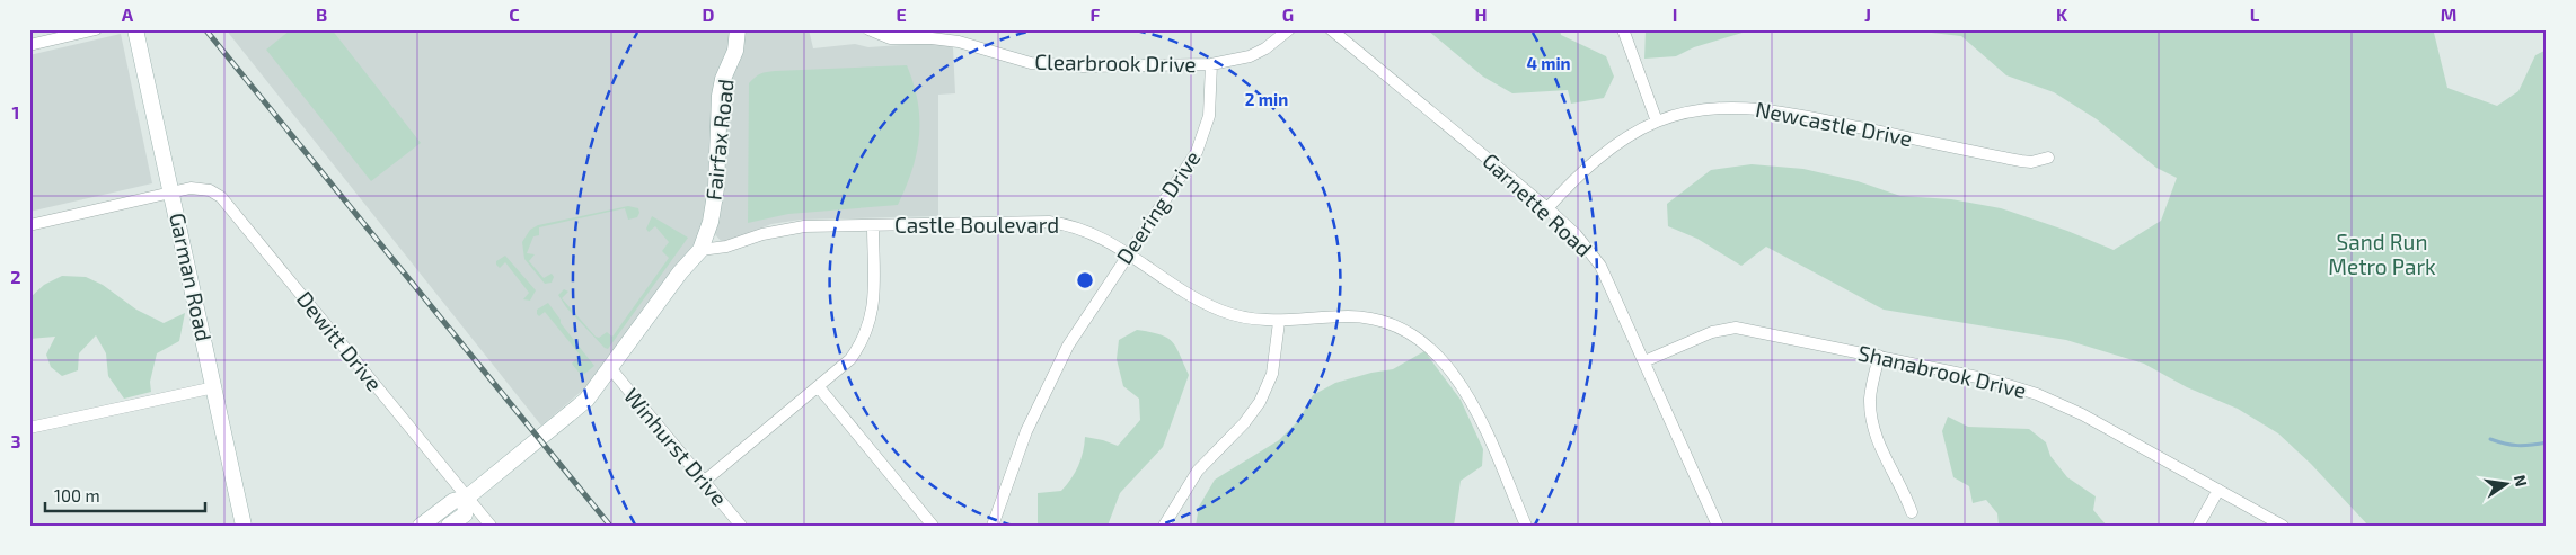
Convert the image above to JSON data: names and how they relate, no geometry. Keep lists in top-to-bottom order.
{
  "streets": {
    "street": [
      "Clearbrook Drive",
      "Newcastle Drive",
      "Fairfax Road",
      "Garnette Road",
      "Deering Drive",
      "Castle Boulevard",
      "Garman Road",
      "Dewitt Drive",
      "Shanabrook Drive",
      "Winhurst Drive"
    ]
  },
  "crossings": [
    ["Clearbrook Drive", "Deering Drive"],
    ["Newcastle Drive", "Garnette Road"],
    ["Fairfax Road", "Castle Boulevard"],
    ["Garnette Road", "Shanabrook Drive"],
    ["Deering Drive", "Castle Boulevard"],
    ["Garman Road", "Dewitt Drive"]
  ],
  "parks": ["Sand Run Metro Park"],
  "scale_bar": "100 m",
  "north": "right",
  "grid": {
    "columns": [
      "A",
      "B",
      "C",
      "D",
      "E",
      "F",
      "G",
      "H",
      "I",
      "J",
      "K",
      "L",
      "M"
    ],
    "rows": ["1", "2", "3"]
  },
  "rings": ["4 min", "2 min"]
}
